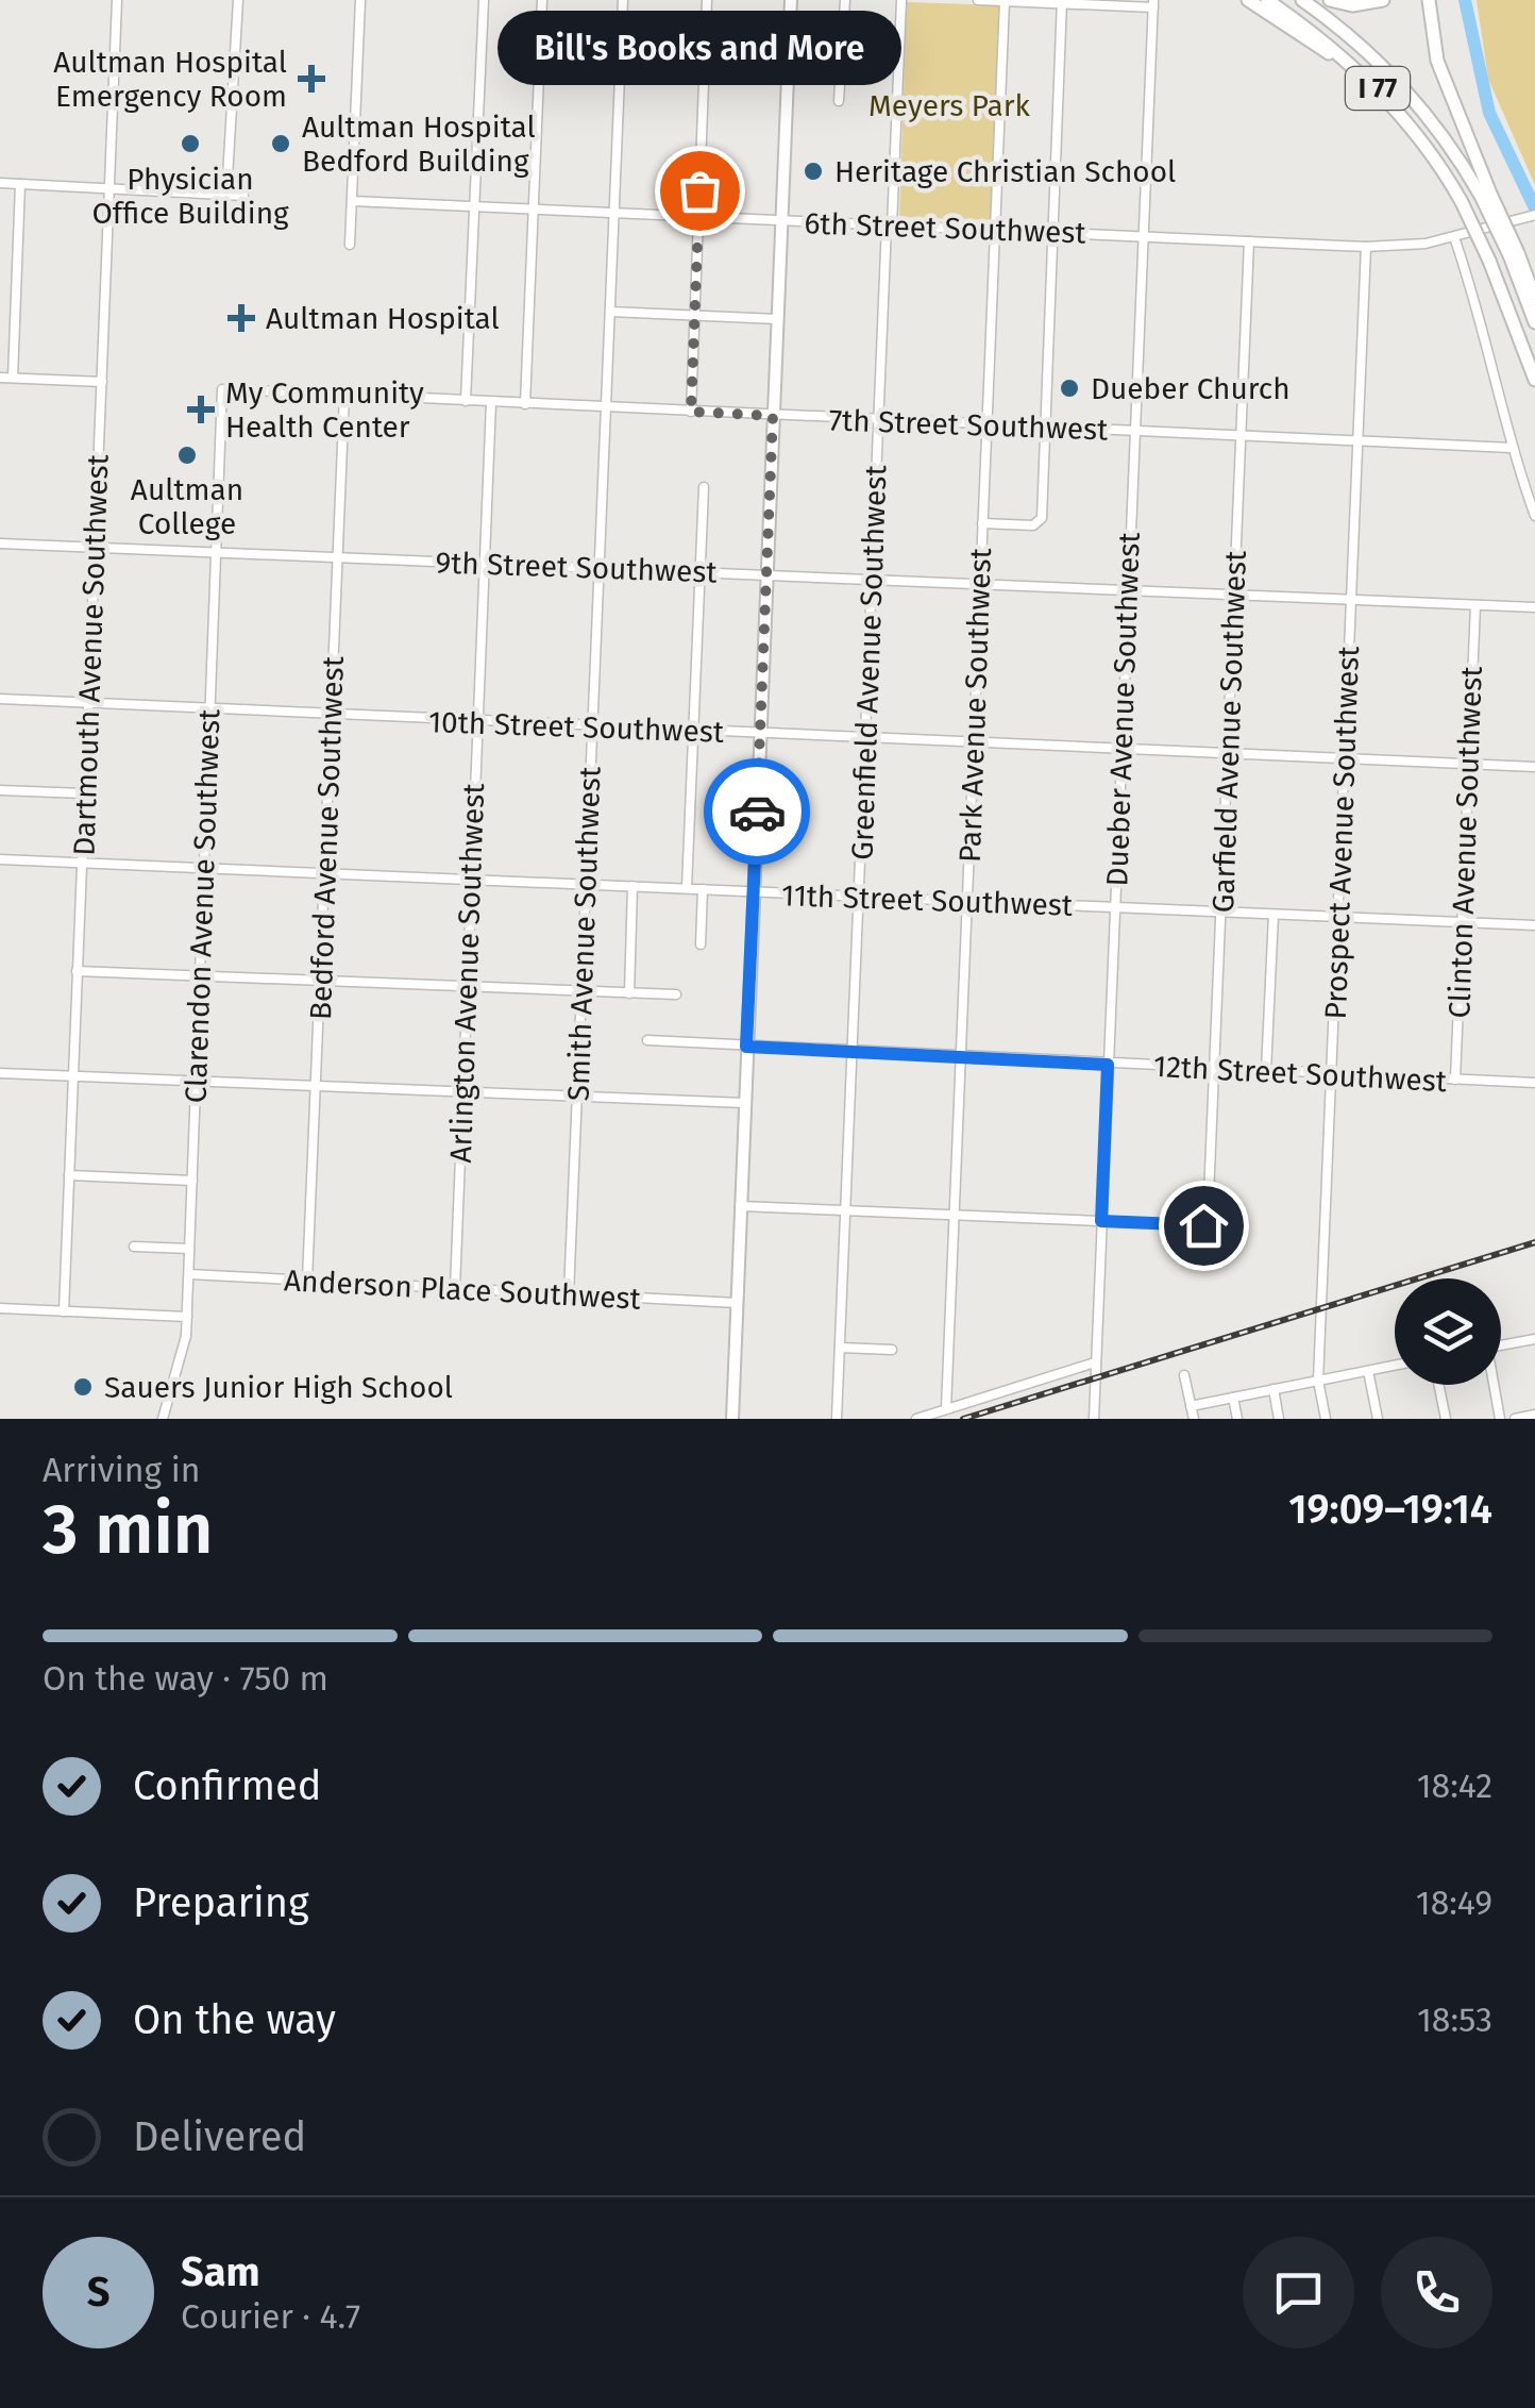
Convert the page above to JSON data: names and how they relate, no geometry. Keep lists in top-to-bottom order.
{
  "streets": {
    "highway": ["I 77"],
    "street": [
      "6th Street Southwest",
      "7th Street Southwest",
      "9th Street Southwest",
      "Dartmouth Avenue Southwest",
      "Greenfield Avenue Southwest",
      "Park Avenue Southwest",
      "Dueber Avenue Southwest",
      "10th Street Southwest",
      "Garfield Avenue Southwest",
      "Prospect Avenue Southwest",
      "Bedford Avenue Southwest",
      "Clinton Avenue Southwest",
      "11th Street Southwest",
      "Clarendon Avenue Southwest",
      "Smith Avenue Southwest",
      "Arlington Avenue Southwest",
      "12th Street Southwest",
      "Anderson Place Southwest"
    ]
  },
  "crossings": [
    ["6th Street Southwest", "Greenfield Avenue Southwest"],
    ["6th Street Southwest", "Park Avenue Southwest"],
    ["6th Street Southwest", "Dueber Avenue Southwest"],
    ["6th Street Southwest", "Garfield Avenue Southwest"],
    ["6th Street Southwest", "Prospect Avenue Southwest"],
    ["6th Street Southwest", "Smith Avenue Southwest"],
    ["7th Street Southwest", "Greenfield Avenue Southwest"],
    ["7th Street Southwest", "Park Avenue Southwest"],
    ["7th Street Southwest", "Dueber Avenue Southwest"],
    ["7th Street Southwest", "Garfield Avenue Southwest"],
    ["7th Street Southwest", "Prospect Avenue Southwest"],
    ["7th Street Southwest", "Bedford Avenue Southwest"],
    ["7th Street Southwest", "Clarendon Avenue Southwest"],
    ["7th Street Southwest", "Smith Avenue Southwest"],
    ["7th Street Southwest", "Arlington Avenue Southwest"],
    ["9th Street Southwest", "Dartmouth Avenue Southwest"],
    ["9th Street Southwest", "Greenfield Avenue Southwest"],
    ["9th Street Southwest", "Park Avenue Southwest"],
    ["9th Street Southwest", "Dueber Avenue Southwest"],
    ["9th Street Southwest", "Garfield Avenue Southwest"],
    ["9th Street Southwest", "Prospect Avenue Southwest"],
    ["9th Street Southwest", "Bedford Avenue Southwest"],
    ["9th Street Southwest", "Clinton Avenue Southwest"],
    ["9th Street Southwest", "Clarendon Avenue Southwest"],
    ["9th Street Southwest", "Smith Avenue Southwest"],
    ["9th Street Southwest", "Arlington Avenue Southwest"],
    ["Dartmouth Avenue Southwest", "10th Street Southwest"],
    ["Dartmouth Avenue Southwest", "11th Street Southwest"],
    ["Greenfield Avenue Southwest", "10th Street Southwest"],
    ["Greenfield Avenue Southwest", "11th Street Southwest"],
    ["Greenfield Avenue Southwest", "12th Street Southwest"],
    ["Park Avenue Southwest", "10th Street Southwest"],
    ["Park Avenue Southwest", "11th Street Southwest"],
    ["Park Avenue Southwest", "12th Street Southwest"],
    ["Dueber Avenue Southwest", "10th Street Southwest"],
    ["Dueber Avenue Southwest", "Garfield Avenue Southwest"],
    ["Dueber Avenue Southwest", "11th Street Southwest"],
    ["Dueber Avenue Southwest", "12th Street Southwest"],
    ["10th Street Southwest", "Garfield Avenue Southwest"],
    ["10th Street Southwest", "Prospect Avenue Southwest"],
    ["10th Street Southwest", "Bedford Avenue Southwest"],
    ["10th Street Southwest", "Clinton Avenue Southwest"],
    ["10th Street Southwest", "Clarendon Avenue Southwest"],
    ["10th Street Southwest", "Smith Avenue Southwest"],
    ["10th Street Southwest", "Arlington Avenue Southwest"],
    ["Garfield Avenue Southwest", "11th Street Southwest"],
    ["Garfield Avenue Southwest", "12th Street Southwest"],
    ["Prospect Avenue Southwest", "11th Street Southwest"],
    ["Prospect Avenue Southwest", "12th Street Southwest"],
    ["Bedford Avenue Southwest", "11th Street Southwest"],
    ["Bedford Avenue Southwest", "Anderson Place Southwest"],
    ["Clinton Avenue Southwest", "11th Street Southwest"],
    ["Clinton Avenue Southwest", "12th Street Southwest"],
    ["11th Street Southwest", "Clarendon Avenue Southwest"],
    ["11th Street Southwest", "Smith Avenue Southwest"],
    ["11th Street Southwest", "Arlington Avenue Southwest"],
    ["Clarendon Avenue Southwest", "Anderson Place Southwest"],
    ["Smith Avenue Southwest", "Anderson Place Southwest"],
    ["Arlington Avenue Southwest", "Anderson Place Southwest"]
  ],
  "parks": ["Meyers Park"],
  "places": {
    "health": ["Aultman Hospital Emergency Room", "Aultman Hospital", "My Community Health Center"],
    "other": [
      "Physician Office Building",
      "Aultman Hospital Bedford Building",
      "Heritage Christian School",
      "Bill's Books and More",
      "Dueber Church",
      "Aultman College",
      "Sauers Junior High School"
    ]
  },
  "page": {
    "bubble": "Bill's Books and More",
    "heading": ["3 min", "Arriving in", "19:09–19:14"],
    "panel": ["Sam", "Courier · 4.7"],
    "bar": "On the way · 750 m",
    "list": [
      ["Confirmed", "18:42"],
      ["Preparing", "18:49"],
      ["On the way", "18:53"],
      "Delivered"
    ],
    "round": "S"
  }
}
